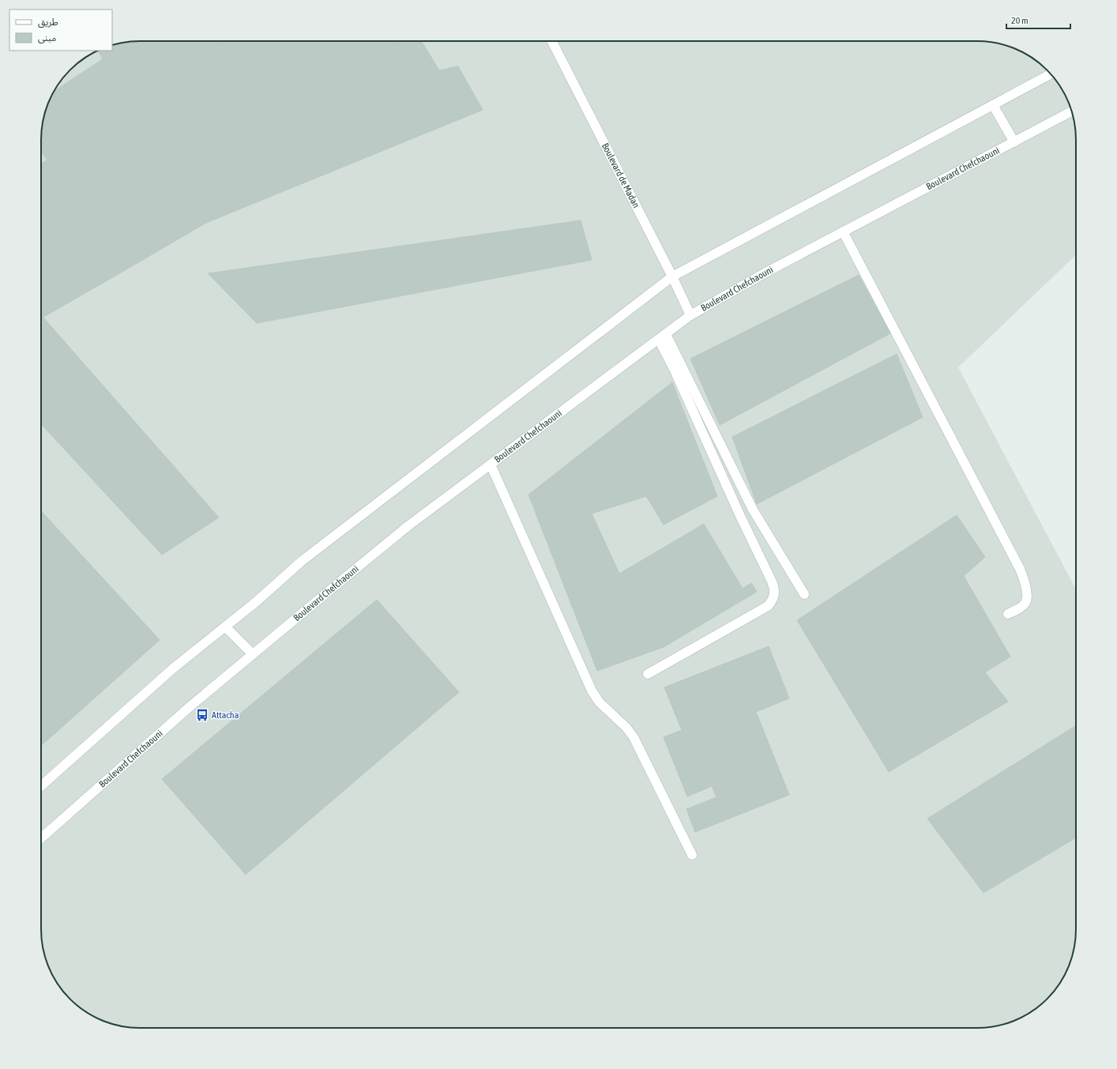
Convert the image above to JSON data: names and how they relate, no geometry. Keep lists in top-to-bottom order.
{
  "streets": {
    "street": ["Boulevard Chefchaouni", "Boulevard de Madan"]
  },
  "crossings": [
    ["Boulevard Chefchaouni", "Boulevard de Madan"]
  ],
  "places": {
    "bus stop": ["Attacha"]
  },
  "legend": ["طريق", "مبنى"],
  "scale_bar": "20 m"
}
